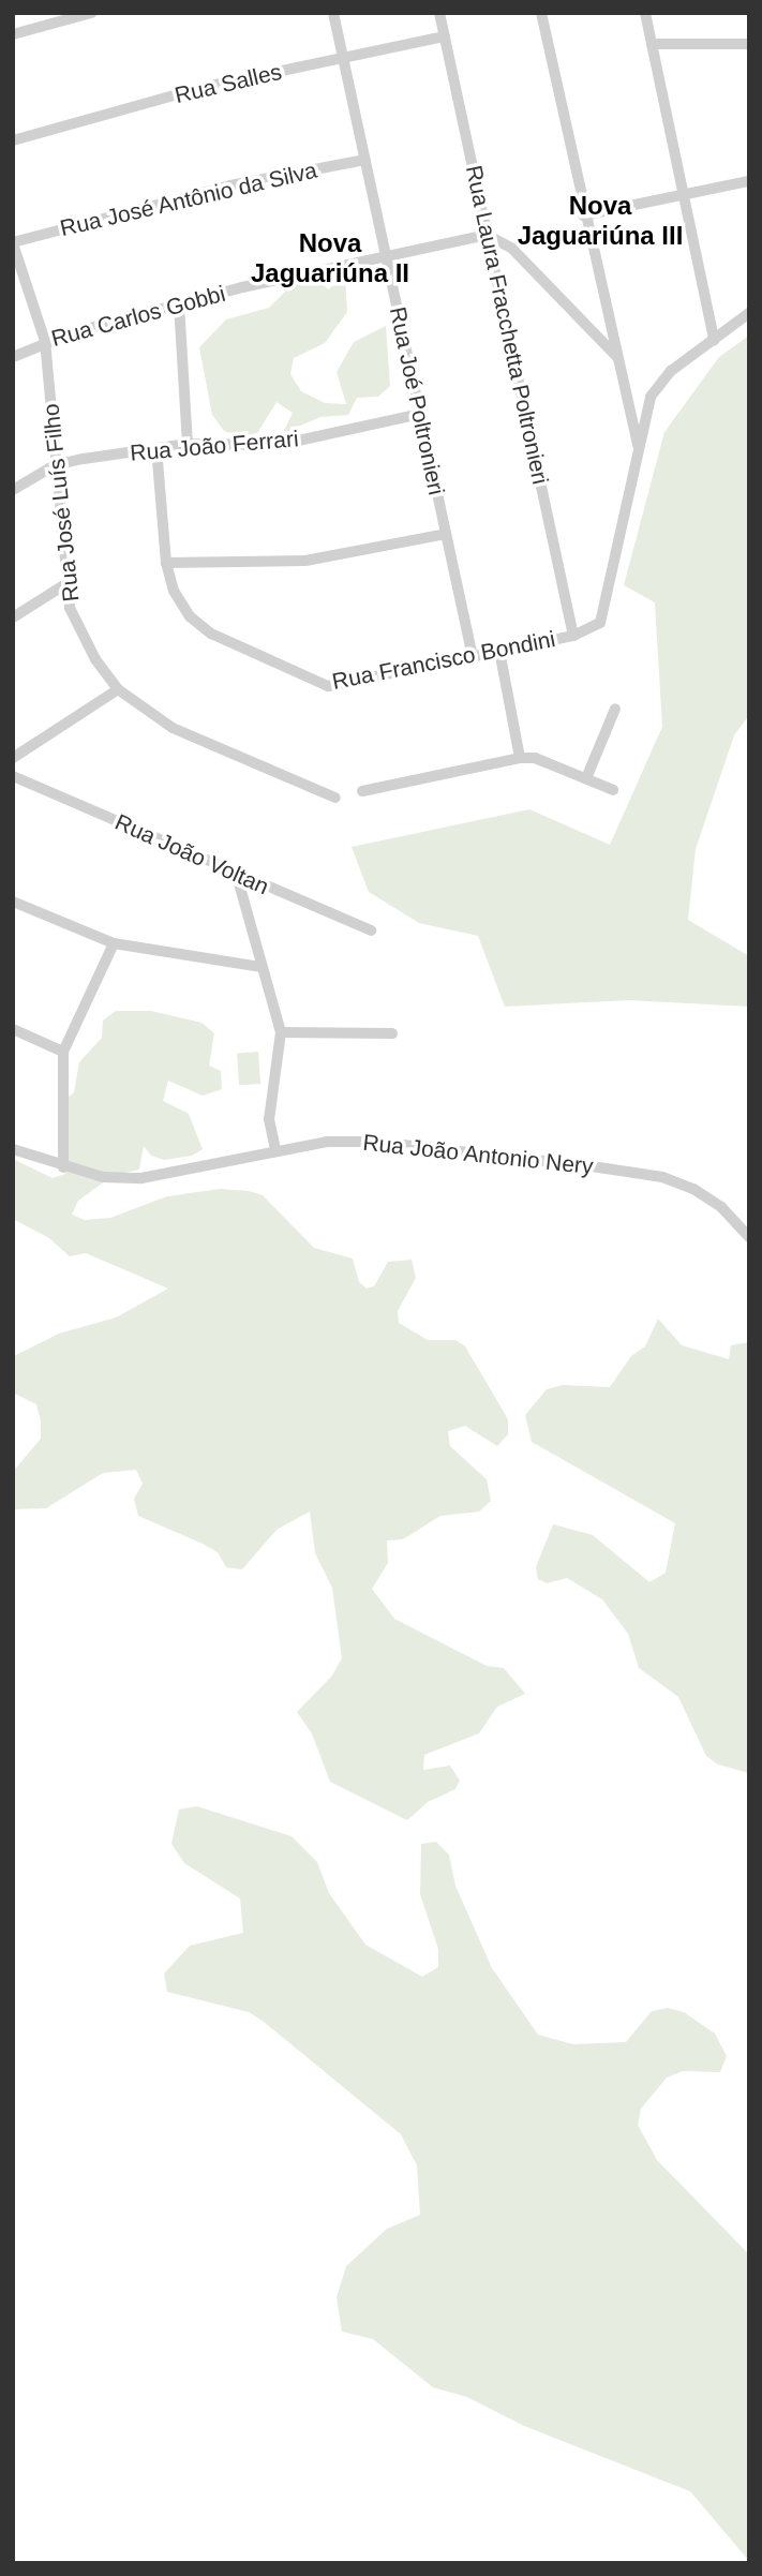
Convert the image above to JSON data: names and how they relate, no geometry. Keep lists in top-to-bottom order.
{
  "streets": {
    "street": [
      "Rua Salles",
      "Rua José Antônio da Silva",
      "Rua Carlos Gobbi",
      "Rua Laura Fracchetta Poltronieri",
      "Rua Joé Poltronieri",
      "Rua João Ferrari",
      "Rua José Luís Filho",
      "Rua Francisco Bondini",
      "Rua João Voltan",
      "Rua João Antonio Nery"
    ]
  },
  "crossings": [
    ["Rua Salles", "Rua Laura Fracchetta Poltronieri"],
    ["Rua Salles", "Rua Joé Poltronieri"],
    ["Rua José Antônio da Silva", "Rua Joé Poltronieri"],
    ["Rua José Antônio da Silva", "Rua José Luís Filho"],
    ["Rua Carlos Gobbi", "Rua Laura Fracchetta Poltronieri"],
    ["Rua Carlos Gobbi", "Rua Joé Poltronieri"],
    ["Rua Carlos Gobbi", "Rua José Luís Filho"],
    ["Rua Laura Fracchetta Poltronieri", "Rua Francisco Bondini"],
    ["Rua Joé Poltronieri", "Rua João Ferrari"],
    ["Rua Joé Poltronieri", "Rua Francisco Bondini"],
    ["Rua João Ferrari", "Rua José Luís Filho"],
    ["Rua João Ferrari", "Rua Francisco Bondini"]
  ],
  "districts": ["Nova Jaguariúna III", "Nova Jaguariúna II"]
}
